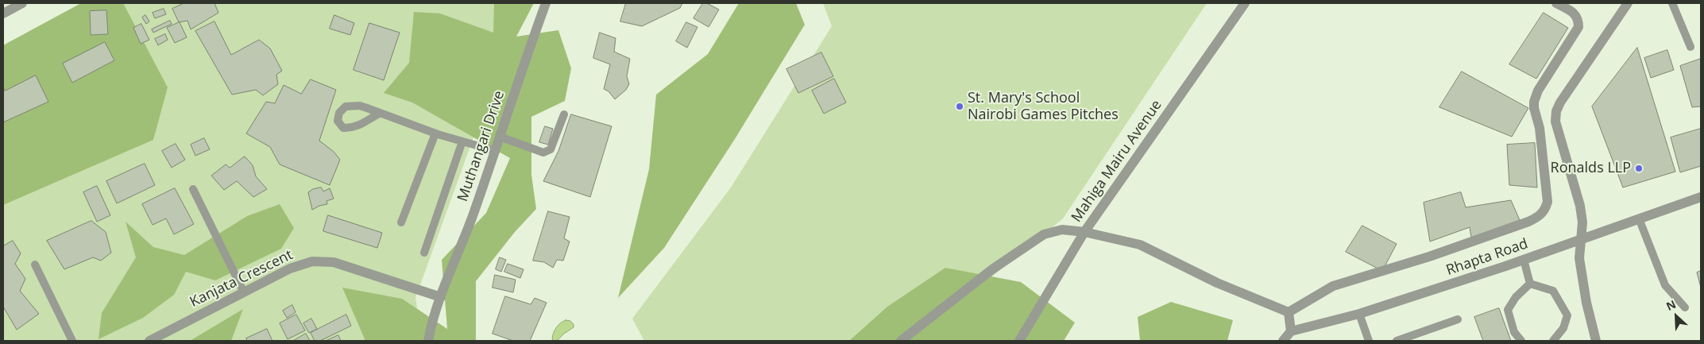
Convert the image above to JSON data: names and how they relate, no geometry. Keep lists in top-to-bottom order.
{
  "streets": {
    "street": [
      "Muthangari Drive",
      "Mahiga Mairu Avenue",
      "Rhapta Road",
      "Kanjata Crescent"
    ]
  },
  "crossings": [
    ["Muthangari Drive", "Kanjata Crescent"]
  ],
  "places": ["St. Mary's School Nairobi Games Pitches", "Ronalds LLP"],
  "north": "top left"
}
